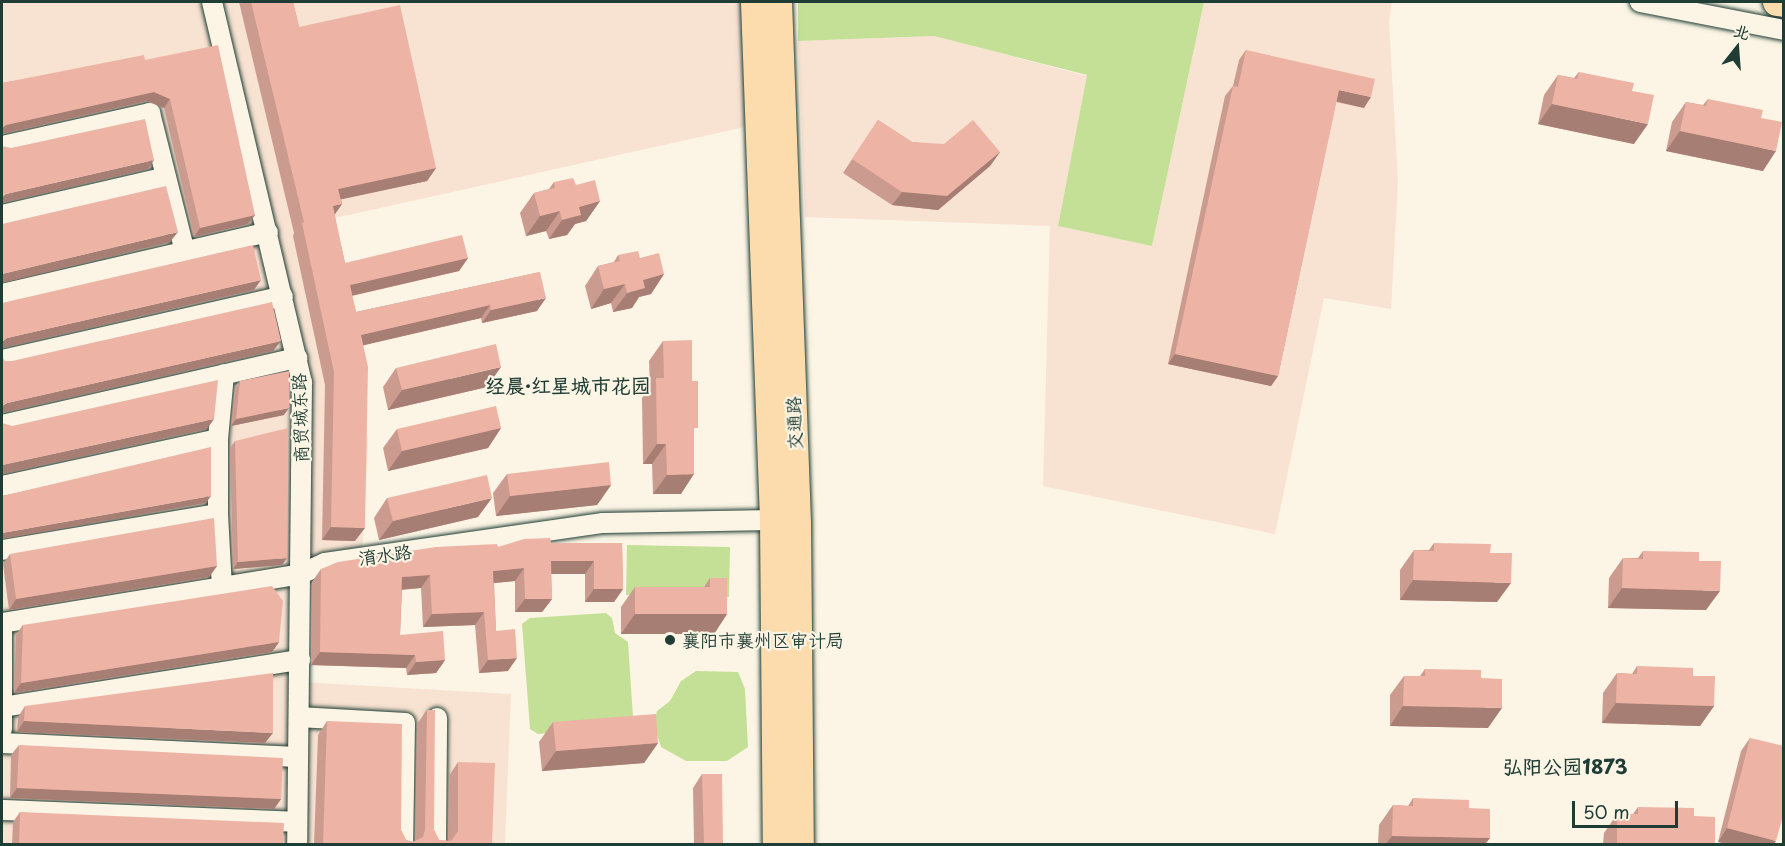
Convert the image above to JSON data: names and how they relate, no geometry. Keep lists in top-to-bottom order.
{
  "streets": {
    "main road": ["交通路"],
    "street": ["商贸城东路", "淯水路"]
  },
  "crossings": [
    ["商贸城东路", "淯水路"],
    ["交通路", "淯水路"]
  ],
  "districts": ["经晨·红星城市花园", "弘阳公园1873"],
  "places": ["襄阳市襄州区审计局"],
  "scale_bar": "50 m",
  "north": "top"
}
